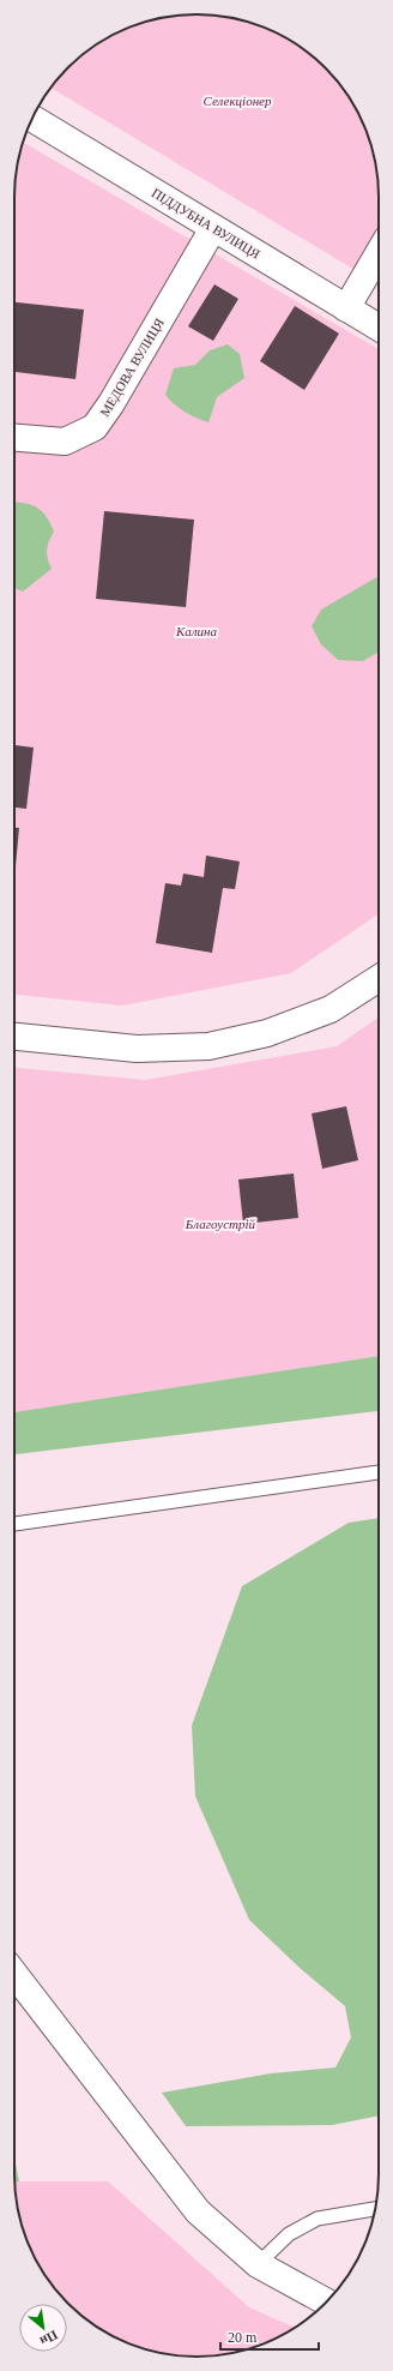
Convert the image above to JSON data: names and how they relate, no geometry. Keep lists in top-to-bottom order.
{
  "streets": {
    "street": ["ПІДДУБНА ВУЛИЦЯ", "МЕДОВА ВУЛИЦЯ"]
  },
  "crossings": [
    ["ПІДДУБНА ВУЛИЦЯ", "МЕДОВА ВУЛИЦЯ"]
  ],
  "parks": ["Селекціонер", "Калина", "Благоустрій"],
  "scale_bar": "20 m",
  "north": "bottom right"
}
